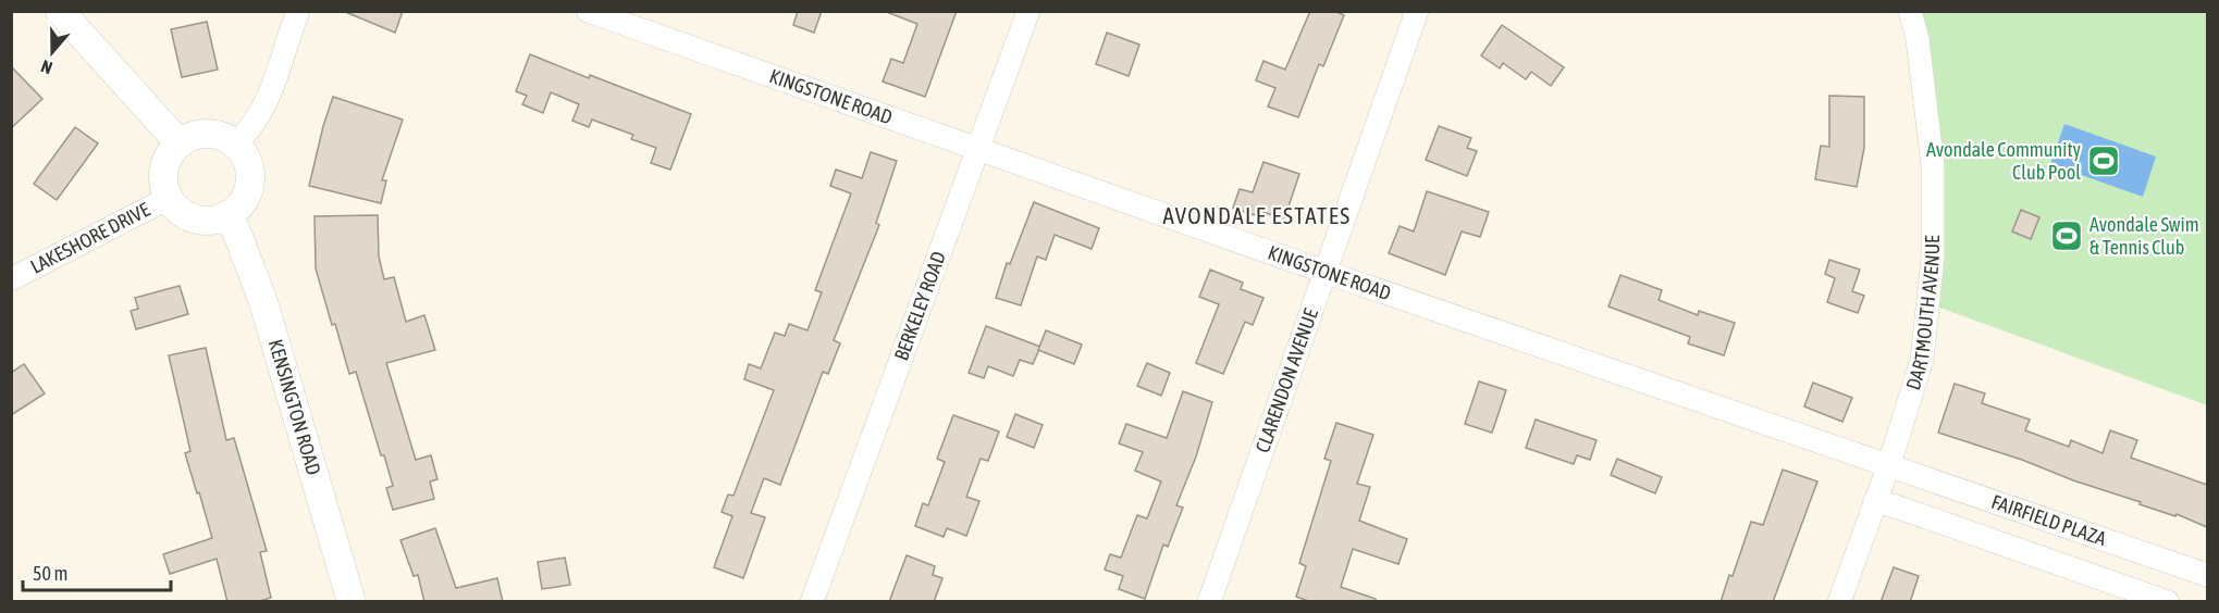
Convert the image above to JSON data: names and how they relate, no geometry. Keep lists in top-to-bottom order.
{
  "streets": {
    "street": [
      "KINGSTONE ROAD",
      "LAKESHORE DRIVE",
      "BERKELEY ROAD",
      "DARTMOUTH AVENUE",
      "CLARENDON AVENUE",
      "KENSINGTON ROAD",
      "FAIRFIELD PLAZA"
    ]
  },
  "crossings": [
    ["KINGSTONE ROAD", "BERKELEY ROAD"],
    ["KINGSTONE ROAD", "DARTMOUTH AVENUE"],
    ["KINGSTONE ROAD", "CLARENDON AVENUE"],
    ["KINGSTONE ROAD", "FAIRFIELD PLAZA"],
    ["LAKESHORE DRIVE", "KENSINGTON ROAD"],
    ["DARTMOUTH AVENUE", "FAIRFIELD PLAZA"]
  ],
  "districts": ["AVONDALE ESTATES"],
  "places": {
    "sports": ["Avondale Community Club Pool", "Avondale Swim & Tennis Club"]
  },
  "scale_bar": "50 m",
  "north": "bottom"
}
